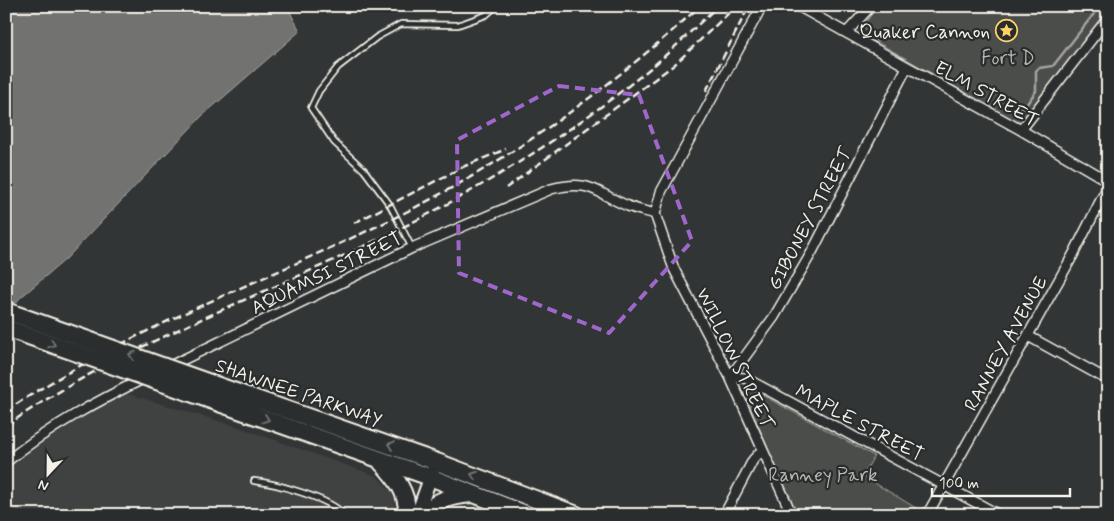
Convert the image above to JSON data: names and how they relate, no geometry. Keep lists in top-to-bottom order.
{
  "streets": {
    "highway": ["SHAWNEE PARKWAY"],
    "street": [
      "ELM STREET",
      "GIBONEY STREET",
      "AQUAMSI STREET",
      "RANNEY AVENUE",
      "WILLOW STREET",
      "MAPLE STREET"
    ]
  },
  "crossings": [
    ["ELM STREET", "GIBONEY STREET"],
    ["GIBONEY STREET", "WILLOW STREET"],
    ["GIBONEY STREET", "MAPLE STREET"],
    ["AQUAMSI STREET", "WILLOW STREET"],
    ["RANNEY AVENUE", "MAPLE STREET"],
    ["WILLOW STREET", "MAPLE STREET"]
  ],
  "parks": ["Fort D", "Ranney Park"],
  "places": {
    "place": ["Quaker Cannon"]
  },
  "scale_bar": "100 m",
  "north": "bottom"
}
